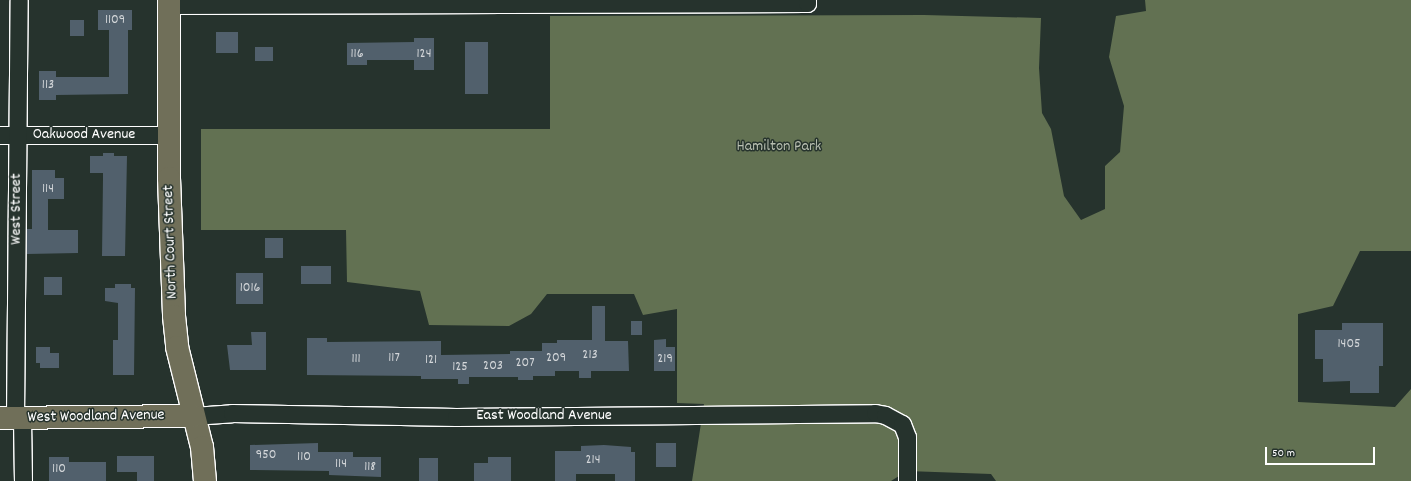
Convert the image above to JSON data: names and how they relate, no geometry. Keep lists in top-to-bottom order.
{
  "streets": {
    "main road": ["North Court Street", "West Woodland Avenue"],
    "street": ["Oakwood Avenue", "West Street", "East Woodland Avenue"]
  },
  "crossings": [
    ["Oakwood Avenue", "West Street"],
    ["Oakwood Avenue", "North Court Street"],
    ["West Street", "West Woodland Avenue"],
    ["North Court Street", "East Woodland Avenue"],
    ["North Court Street", "West Woodland Avenue"],
    ["East Woodland Avenue", "West Woodland Avenue"]
  ],
  "parks": ["Hamilton Park"],
  "house_numbers": [
    "1109",
    "116",
    "124",
    "113",
    "114",
    "1016",
    "1405",
    "213",
    "117",
    "209",
    "111",
    "219",
    "121",
    "207",
    "203",
    "125",
    "950",
    "110",
    "214",
    "114",
    "118",
    "110"
  ],
  "scale_bar": "50 m"
}
